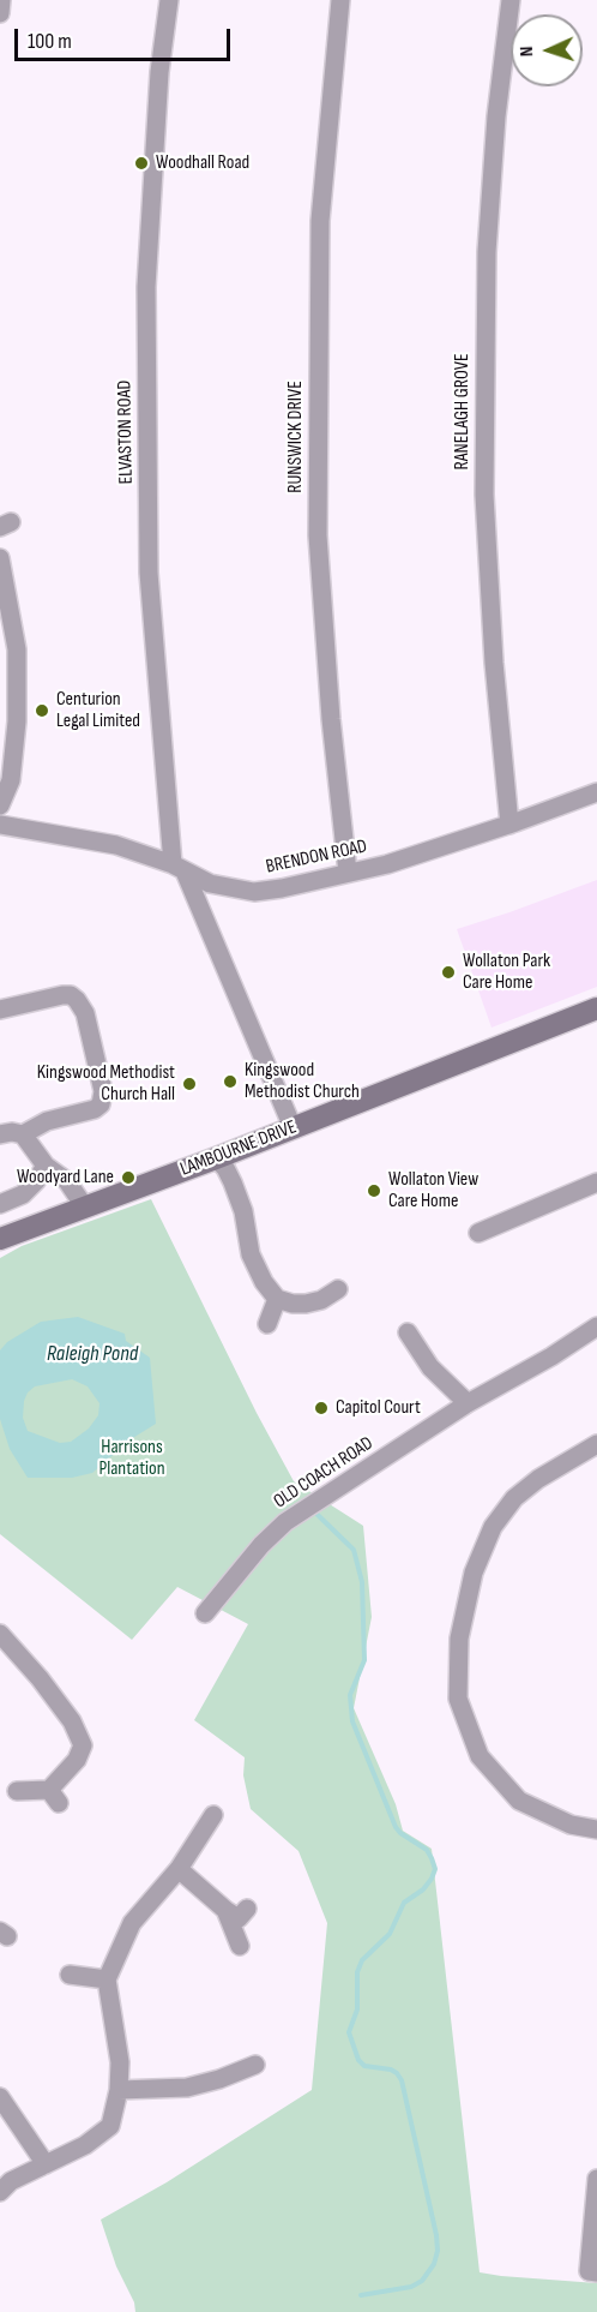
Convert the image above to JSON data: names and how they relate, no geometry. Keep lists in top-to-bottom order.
{
  "streets": {
    "street": [
      "RANELAGH GROVE",
      "ELVASTON ROAD",
      "RUNSWICK DRIVE",
      "BRENDON ROAD",
      "LAMBOURNE DRIVE",
      "OLD COACH ROAD"
    ]
  },
  "crossings": [
    ["RANELAGH GROVE", "BRENDON ROAD"],
    ["ELVASTON ROAD", "BRENDON ROAD"],
    ["ELVASTON ROAD", "LAMBOURNE DRIVE"],
    ["RUNSWICK DRIVE", "BRENDON ROAD"]
  ],
  "water": ["Raleigh Pond"],
  "parks": ["Harrisons Plantation"],
  "places": [
    "Woodhall Road",
    "Centurion Legal Limited",
    "Wollaton Park Care Home",
    "Kingswood Methodist Church",
    "Kingswood Methodist Church Hall",
    "Woodyard Lane",
    "Wollaton View Care Home",
    "Capitol Court"
  ],
  "scale_bar": "100 m",
  "north": "left"
}
